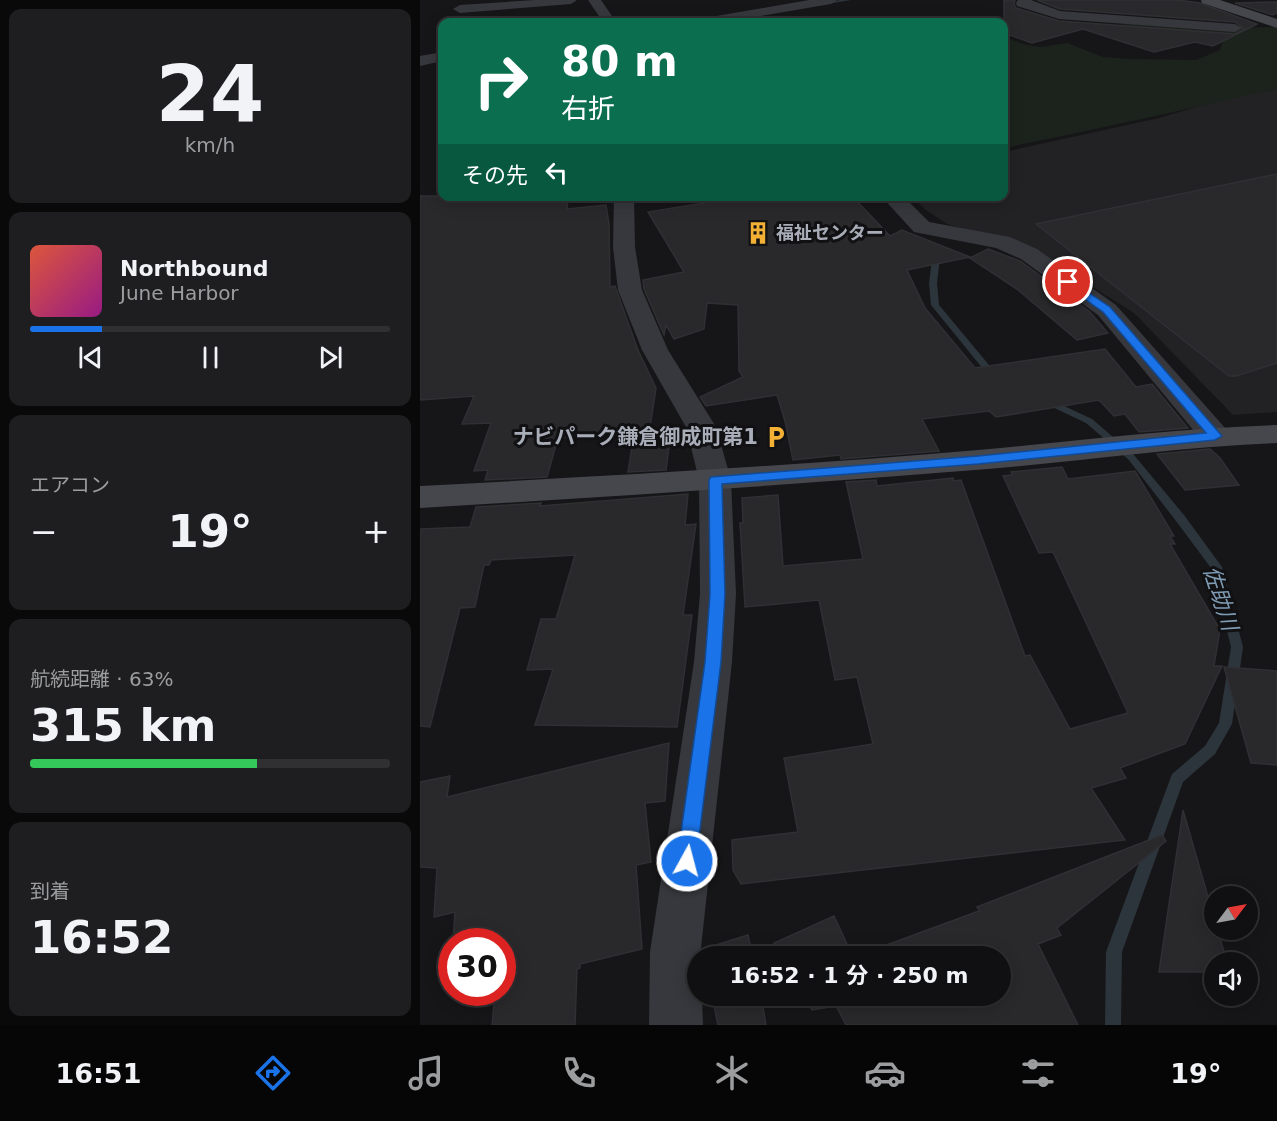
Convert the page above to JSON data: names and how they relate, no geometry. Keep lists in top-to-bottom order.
{
  "water": ["佐助川"],
  "places": {
    "building": ["福祉センター"],
    "parking": ["ナビパーク鎌倉御成町第1"]
  },
  "north": "top right",
  "page": {
    "tile": [
      ["24", "km/h"],
      "エアコン",
      ["航続距離 · 63%", "315 km"],
      ["到着", "16:52"]
    ],
    "turn": ["80 m", "右折"],
    "then": "その先",
    "song": ["Northbound", "June Harbor"],
    "heat": ["−", "19°", "+"],
    "limit": "30",
    "trip": "16:52 · 1 分 · 250 m",
    "tabs": ["16:51", "19°"]
  }
}
